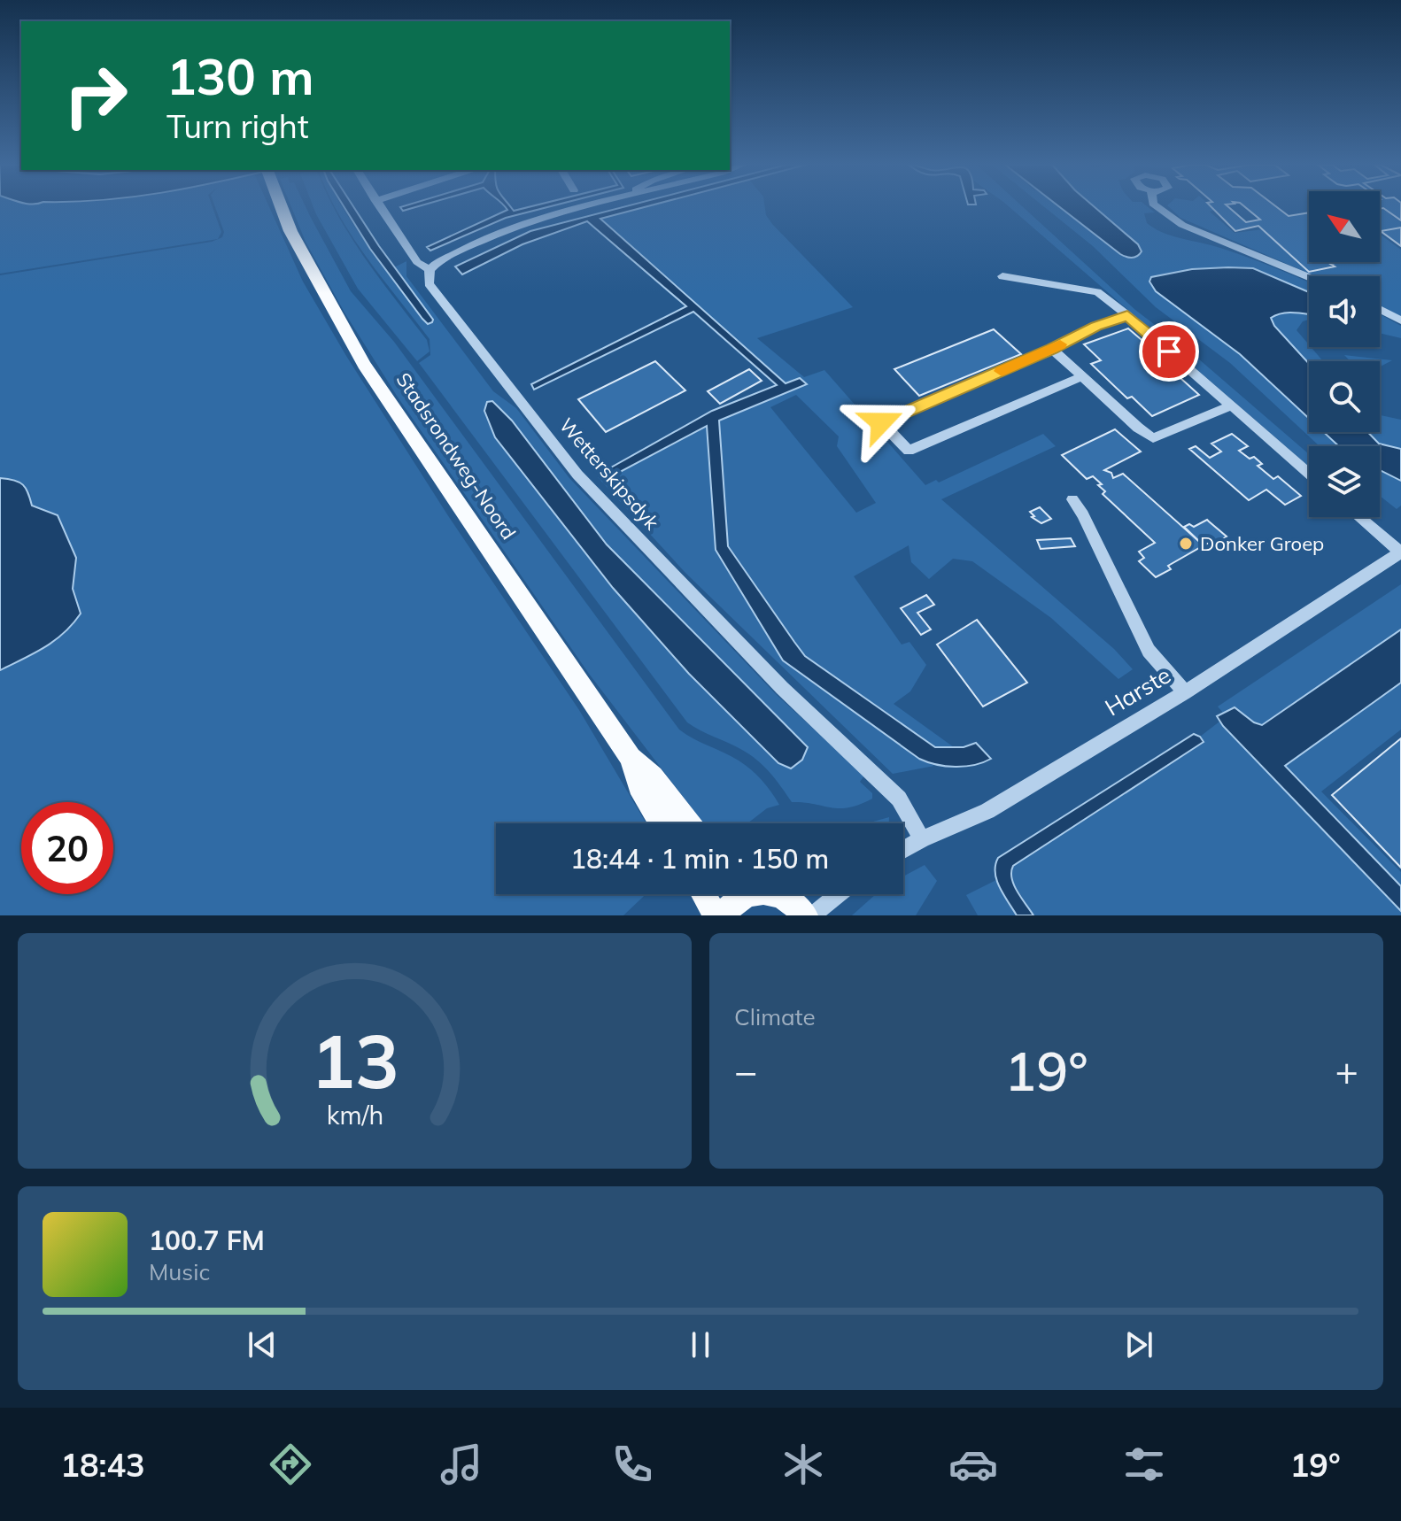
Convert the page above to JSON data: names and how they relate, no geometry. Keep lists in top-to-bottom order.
{
  "streets": {
    "main road": ["Stadsrondweg-Noord"],
    "street": ["Wetterskipsdyk", "Harste"]
  },
  "crossings": [
    ["Wetterskipsdyk", "Harste"]
  ],
  "places": ["Donker Groep"],
  "north": "top left",
  "page": {
    "turn": ["130 m", "Turn right"],
    "limit": "20",
    "trip": "18:44 · 1 min · 150 m",
    "tile": "Climate",
    "heat": ["−", "19°", "+"],
    "song": ["100.7 FM", "Music"],
    "tabs": ["18:43", "19°"],
    "gauge": ["13", "km/h"]
  }
}
